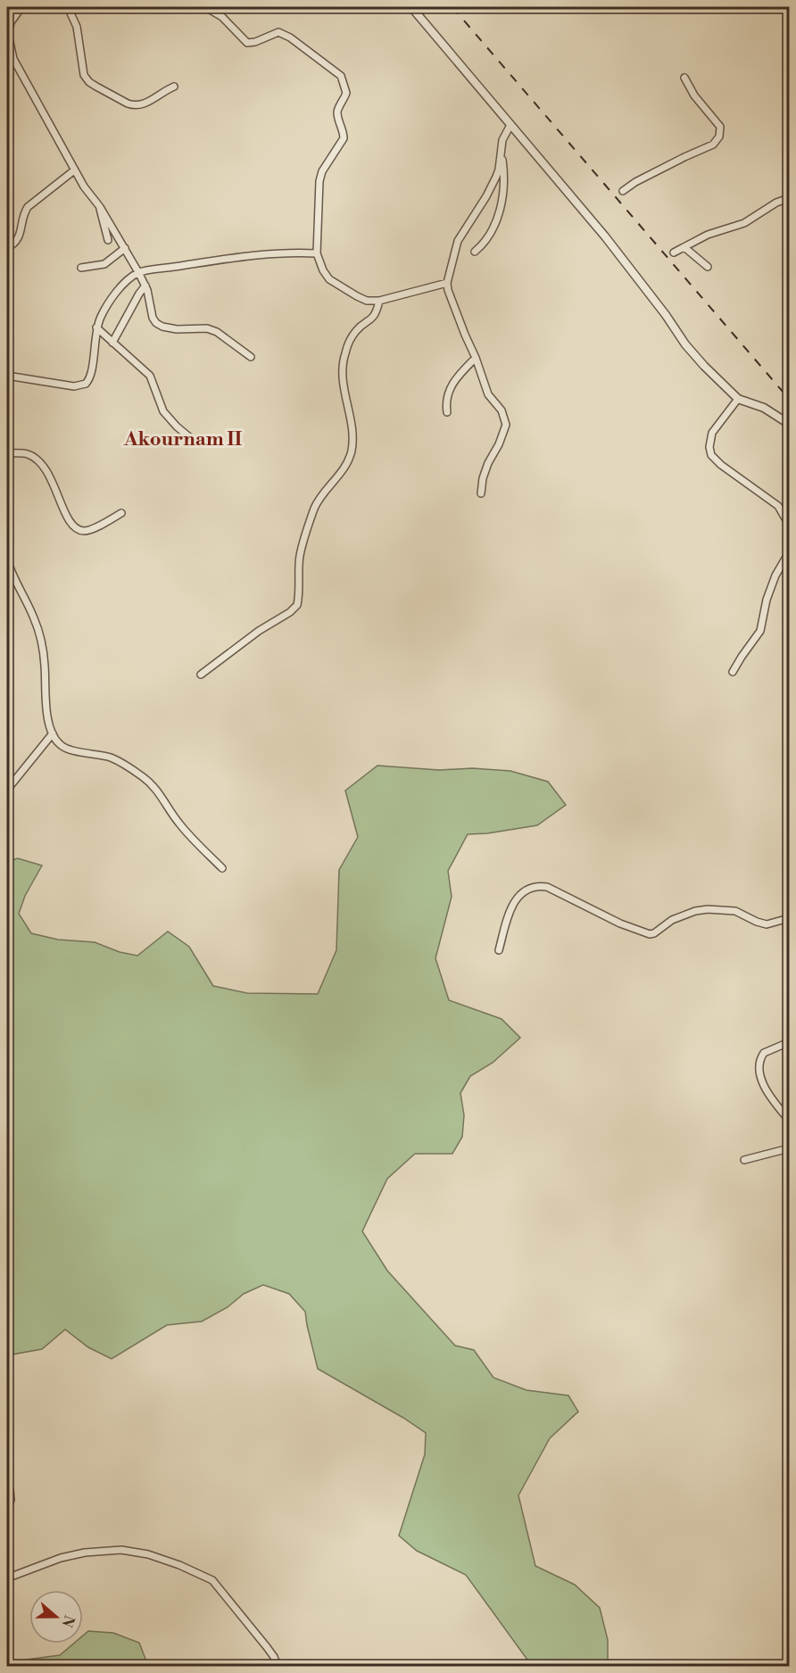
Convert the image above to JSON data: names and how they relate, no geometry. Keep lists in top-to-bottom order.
{
  "districts": ["Akournam II"],
  "north": "right"
}
